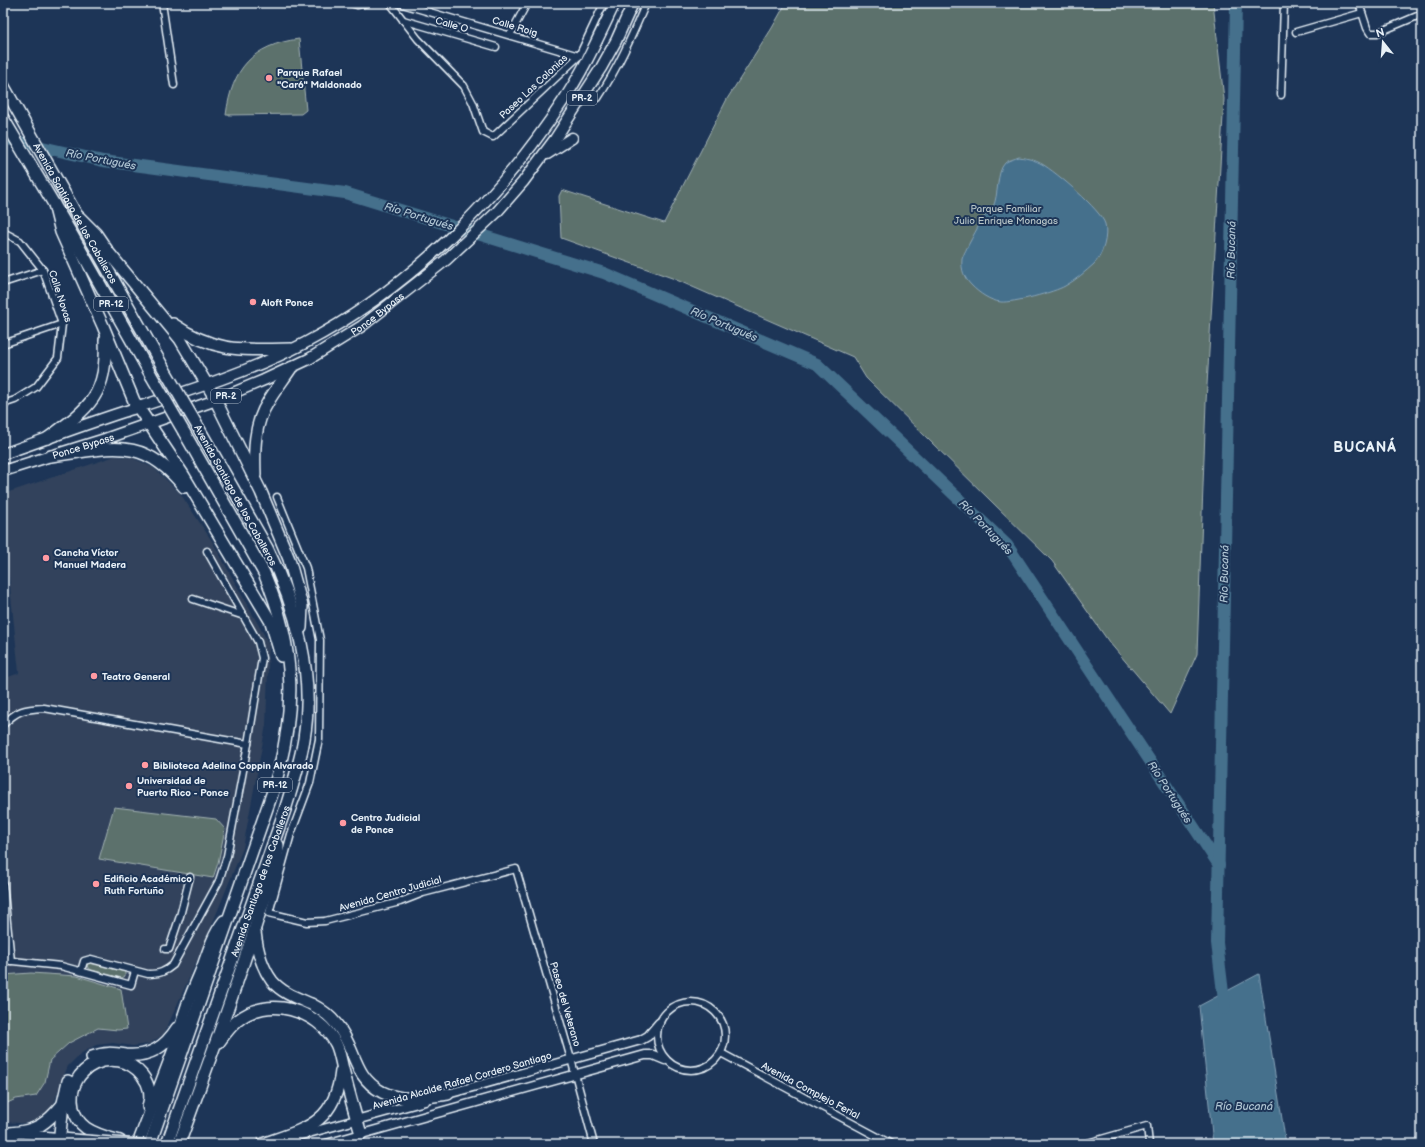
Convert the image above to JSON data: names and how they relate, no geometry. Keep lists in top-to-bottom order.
{
  "streets": {
    "highway": [
      "PR-2",
      "Avenida Santiago de los Caballeros",
      "PR-12",
      "Ponce Bypass"
    ],
    "street": [
      "Calle O",
      "Calle Roig",
      "Paseo Las Colonias",
      "Calle Novas",
      "Avenida Centro Judicial",
      "Paseo del Veterano",
      "Avenida Alcalde Rafael Cordero Santiago",
      "Avenida Complejo Ferial"
    ]
  },
  "crossings": [
    ["Calle O", "Paseo Las Colonias"],
    ["Calle Roig", "Paseo Las Colonias"],
    ["Avenida Centro Judicial", "Paseo del Veterano"],
    ["Paseo del Veterano", "Avenida Alcalde Rafael Cordero Santiago"],
    ["Avenida Alcalde Rafael Cordero Santiago", "Avenida Complejo Ferial"]
  ],
  "districts": ["BUCANÁ"],
  "water": ["Río Portugués", "Río Bucaná"],
  "parks": ["Parque Familiar Julio Enrique Monagas"],
  "places": [
    "Parque Rafael \"Caró\" Maldonado",
    "Aloft Ponce",
    "Cancha Víctor Manuel Madera",
    "Teatro General",
    "Biblioteca Adelina Coppin Alvarado",
    "Universidad de Puerto Rico - Ponce",
    "Centro Judicial de Ponce",
    "Edificio Académico Ruth Fortuño"
  ],
  "north": "top"
}
